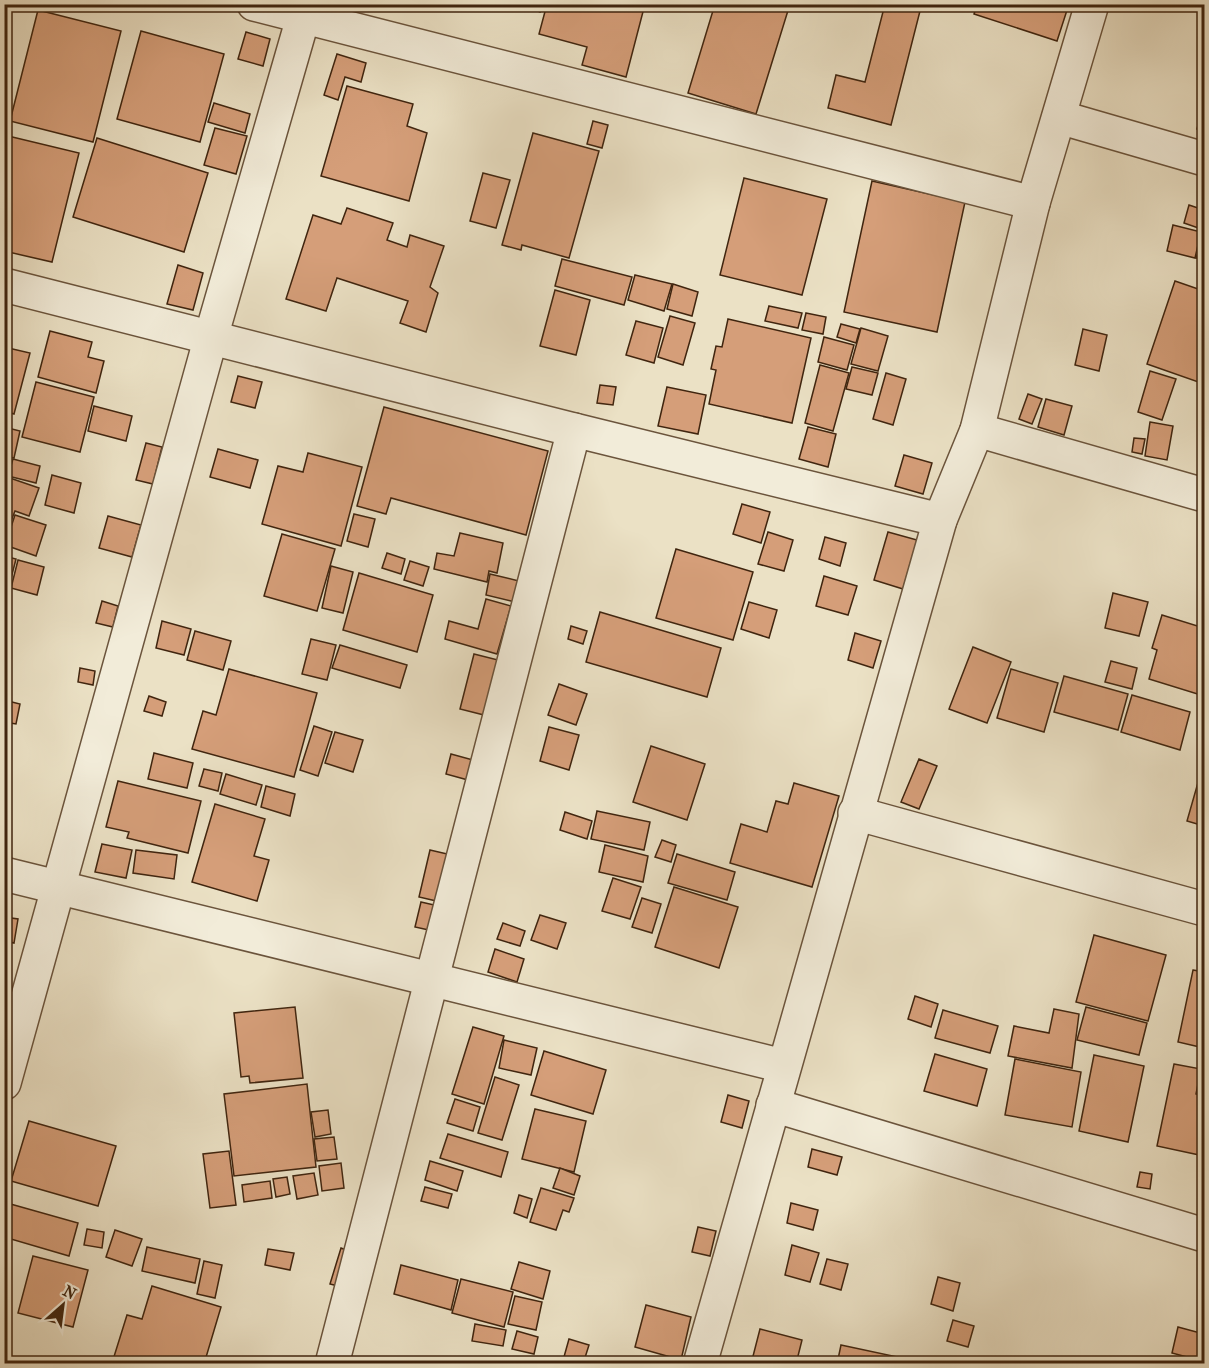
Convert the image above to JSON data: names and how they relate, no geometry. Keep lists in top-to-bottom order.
{
  "north": "top right"
}
